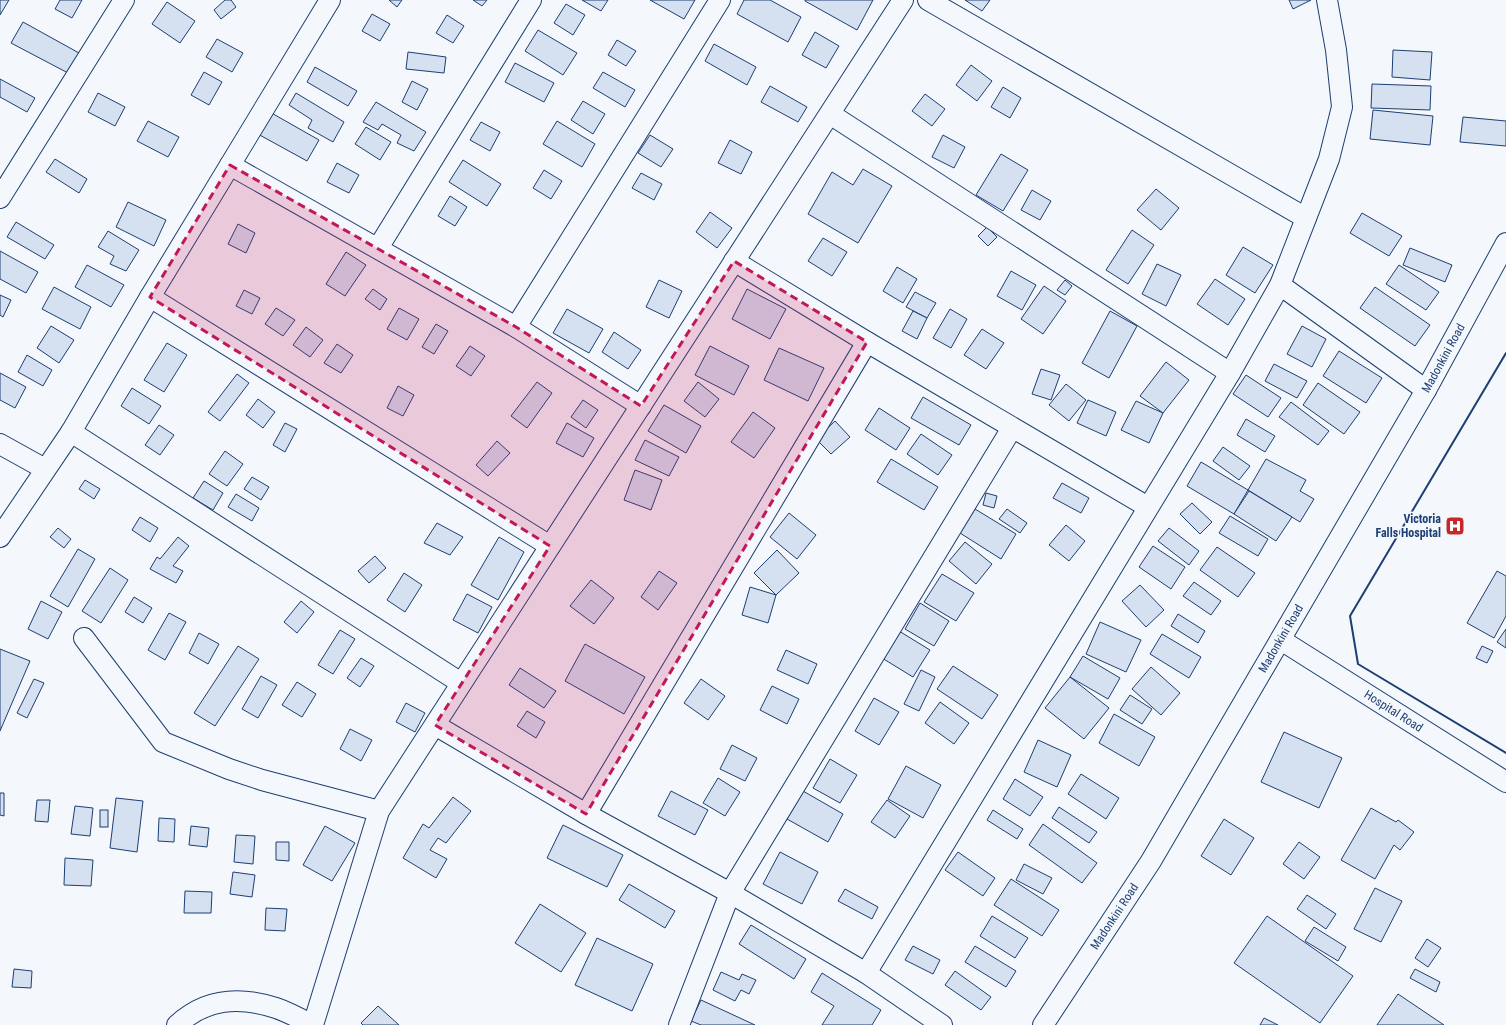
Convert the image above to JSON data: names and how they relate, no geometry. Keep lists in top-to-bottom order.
{
  "streets": {
    "street": ["Madonkini Road", "Hospital Road"]
  },
  "crossings": [
    ["Madonkini Road", "Hospital Road"]
  ],
  "places": {
    "hospital": ["Victoria Falls Hospital"]
  }
}
